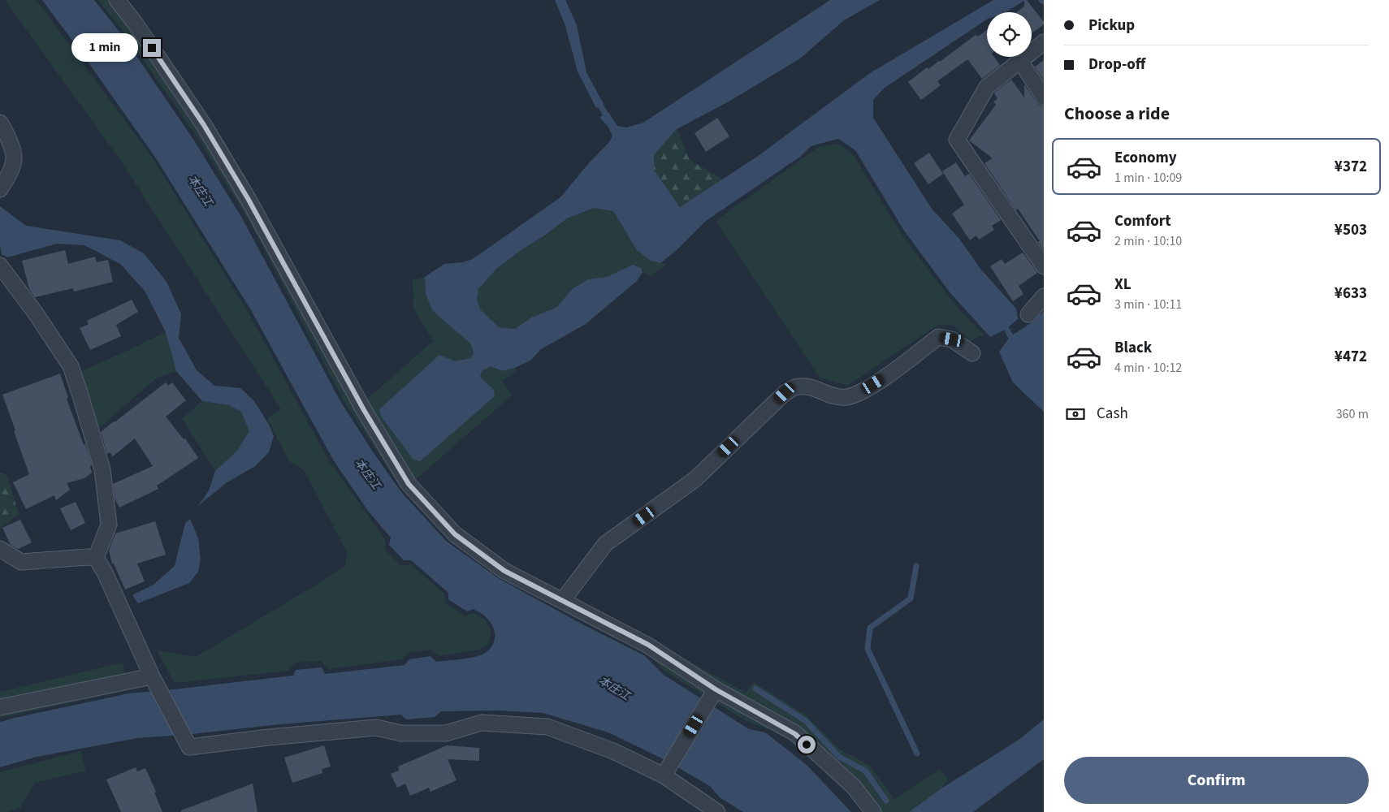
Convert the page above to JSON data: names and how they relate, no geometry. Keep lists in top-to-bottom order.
{
  "water": ["本庄江"],
  "page": {
    "banner": ["Pickup", "Drop-off"],
    "bubble": "1 min",
    "heading": "Choose a ride",
    "list": [
      {
        "name": "Economy",
        "note": "1 min · 10:09",
        "value": "¥372"
      },
      {
        "name": "Comfort",
        "note": "2 min · 10:10",
        "value": "¥503"
      },
      {
        "name": "XL",
        "note": "3 min · 10:11",
        "value": "¥633"
      },
      {
        "name": "Black",
        "note": "4 min · 10:12",
        "value": "¥472"
      }
    ],
    "pay": ["Cash", "360 m"],
    "buttons": "Confirm"
  }
}
